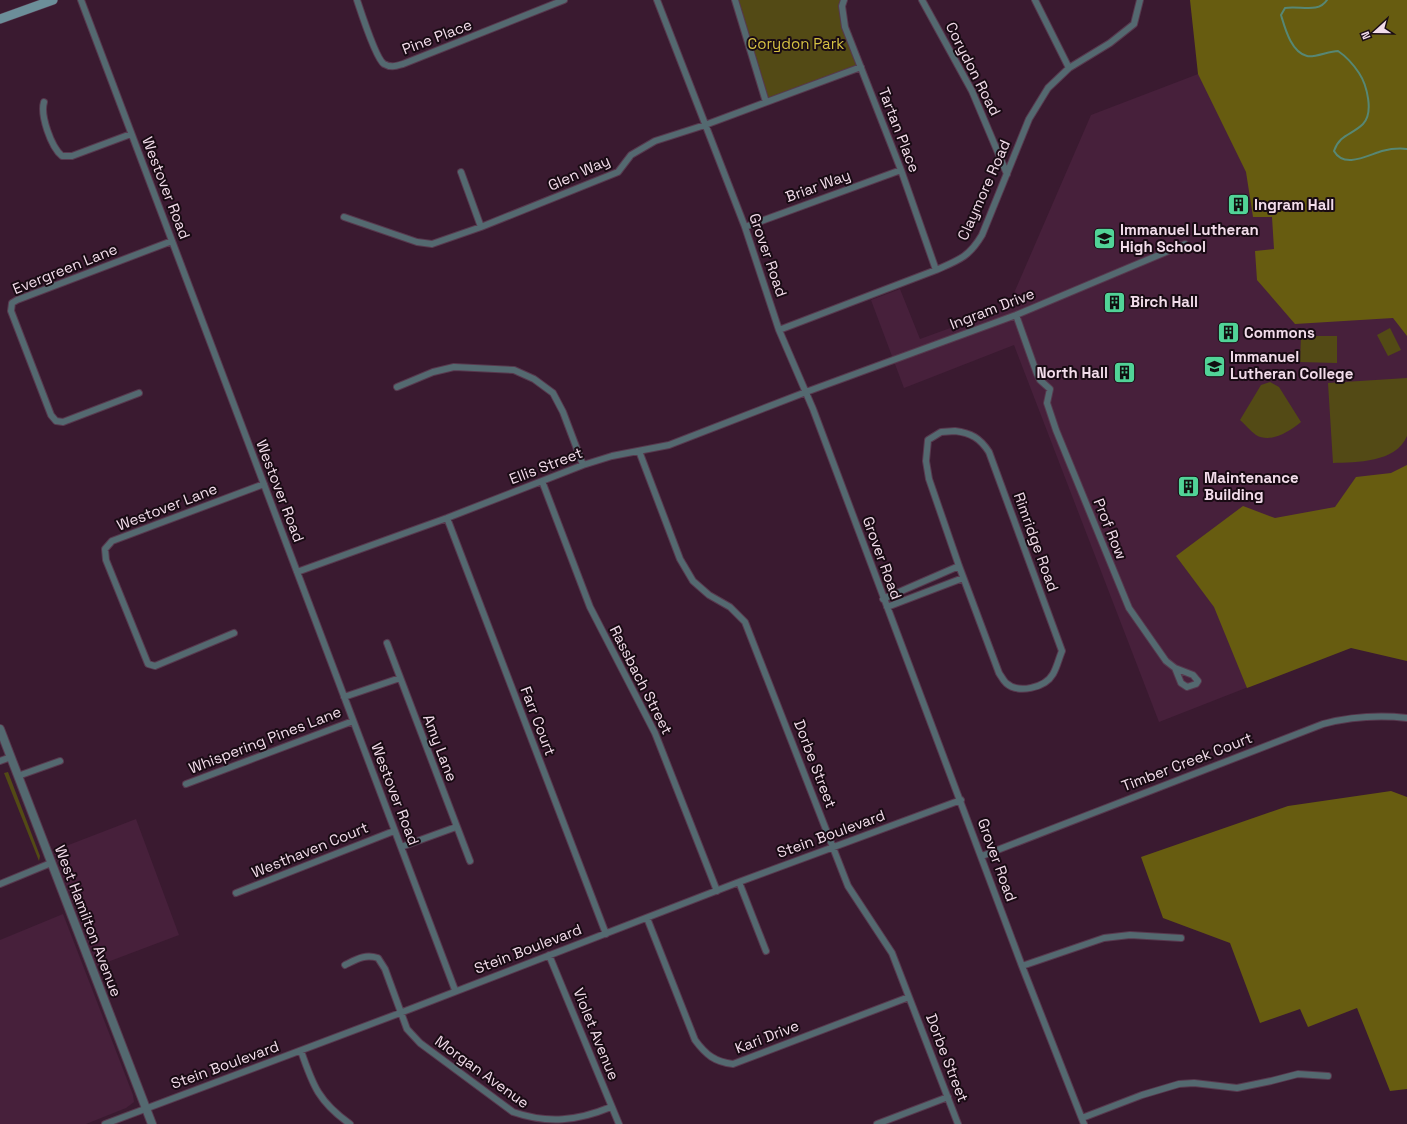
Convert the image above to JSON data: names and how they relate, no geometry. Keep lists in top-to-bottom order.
{
  "streets": {
    "street": [
      "Pine Place",
      "Corydon Road",
      "Tartan Place",
      "Glen Way",
      "Briar Way",
      "Westover Road",
      "Claymore Road",
      "Grover Road",
      "Evergreen Lane",
      "Ingram Drive",
      "Ellis Street",
      "Westover Lane",
      "Prof Row",
      "Rimridge Road",
      "Rassbach Street",
      "Farr Court",
      "Whispering Pines Lane",
      "Amy Lane",
      "Timber Creek Court",
      "Dorbe Street",
      "Stein Boulevard",
      "Westhaven Court",
      "West Hamilton Avenue",
      "Violet Avenue",
      "Kari Drive",
      "Morgan Avenue"
    ]
  },
  "crossings": [
    ["Corydon Road", "Claymore Road"],
    ["Tartan Place", "Glen Way"],
    ["Tartan Place", "Briar Way"],
    ["Tartan Place", "Claymore Road"],
    ["Glen Way", "Grover Road"],
    ["Briar Way", "Grover Road"],
    ["Westover Road", "Evergreen Lane"],
    ["Westover Road", "Ellis Street"],
    ["Westover Road", "Westover Lane"],
    ["Westover Road", "Whispering Pines Lane"],
    ["Westover Road", "Stein Boulevard"],
    ["Westover Road", "Westhaven Court"],
    ["Claymore Road", "Grover Road"],
    ["Grover Road", "Ingram Drive"],
    ["Grover Road", "Ellis Street"],
    ["Grover Road", "Timber Creek Court"],
    ["Grover Road", "Stein Boulevard"],
    ["Ingram Drive", "Ellis Street"],
    ["Ingram Drive", "Prof Row"],
    ["Ellis Street", "Rassbach Street"],
    ["Ellis Street", "Farr Court"],
    ["Ellis Street", "Dorbe Street"],
    ["Rassbach Street", "Stein Boulevard"],
    ["Farr Court", "Stein Boulevard"],
    ["Dorbe Street", "Stein Boulevard"],
    ["Dorbe Street", "Kari Drive"],
    ["Stein Boulevard", "West Hamilton Avenue"],
    ["Stein Boulevard", "Violet Avenue"],
    ["Stein Boulevard", "Kari Drive"],
    ["Stein Boulevard", "Morgan Avenue"],
    ["Violet Avenue", "Morgan Avenue"]
  ],
  "parks": ["Corydon Park"],
  "places": {
    "building": [
      "Ingram Hall",
      "Birch Hall",
      "Commons",
      "North Hall",
      "Maintenance Building"
    ],
    "school or university": ["Immanuel Lutheran High School", "Immanuel Lutheran College"]
  },
  "north": "left"
}
